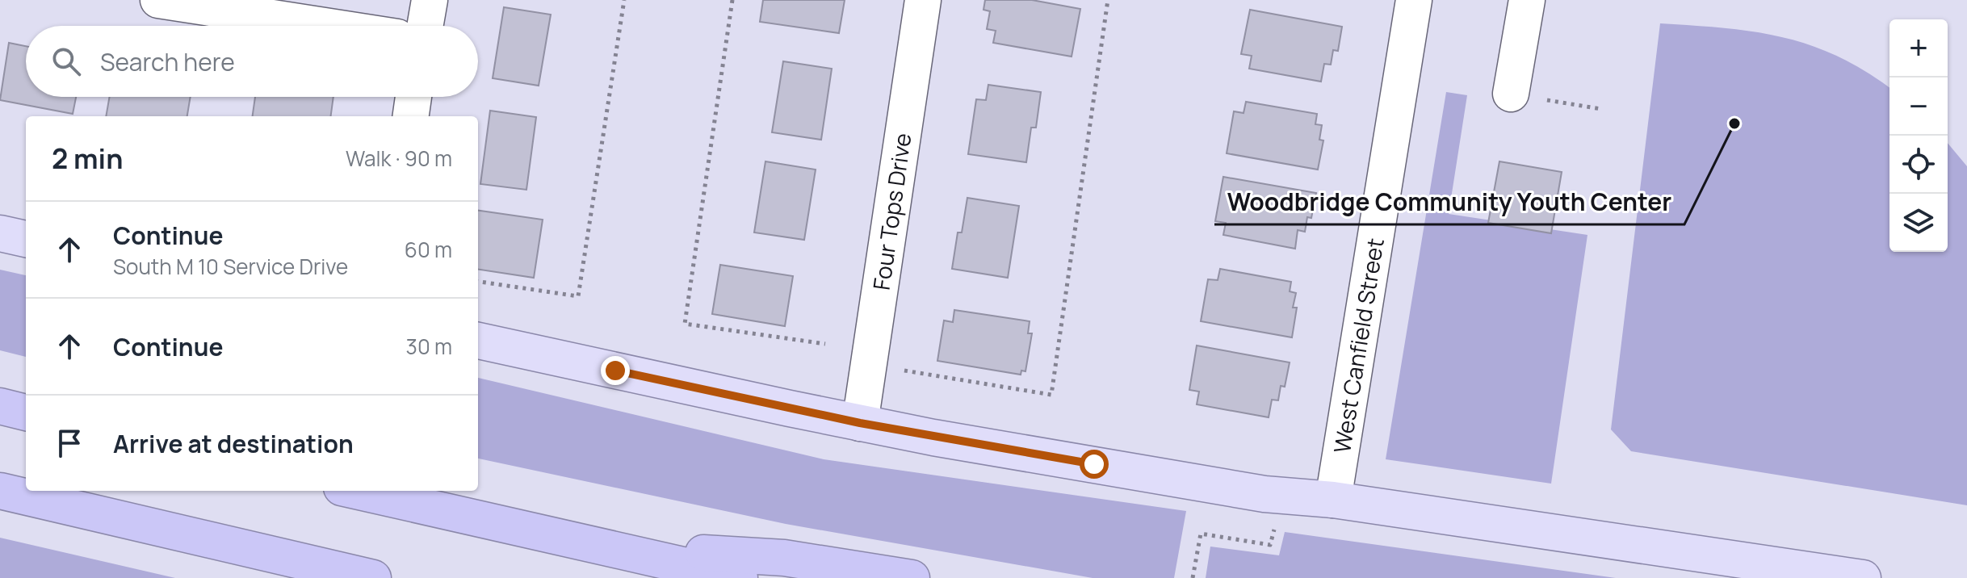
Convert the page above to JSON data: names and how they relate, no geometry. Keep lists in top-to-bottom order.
{
  "streets": {
    "street": ["Four Tops Drive", "West Canfield Street"]
  },
  "places": ["Woodbridge Community Youth Center"],
  "page": {
    "map_buttons": ["+", "−"],
    "search": "Search here",
    "heading": ["2 min", "Walk · 90 m"],
    "list": [
      ["Continue", "South M 10 Service Drive", "60 m"],
      ["Continue", "30 m"],
      "Arrive at destination"
    ]
  }
}
